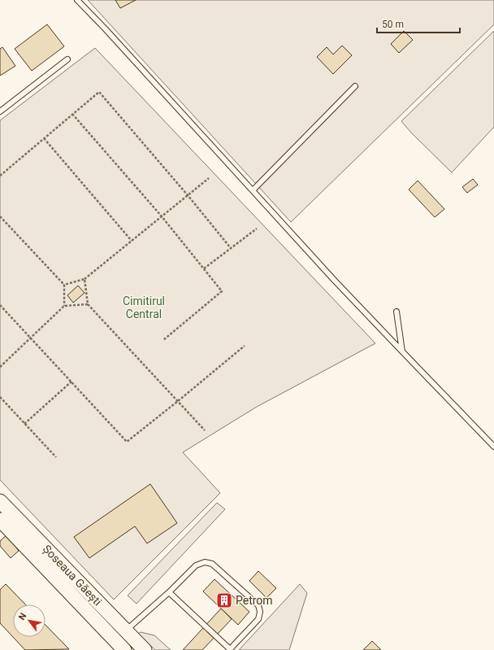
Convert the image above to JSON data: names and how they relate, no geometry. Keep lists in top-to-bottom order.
{
  "streets": {
    "main road": ["Șoseaua Găești"]
  },
  "parks": ["Cimitirul Central"],
  "places": {
    "building": ["Petrom"]
  },
  "scale_bar": "50 m",
  "north": "top left"
}
